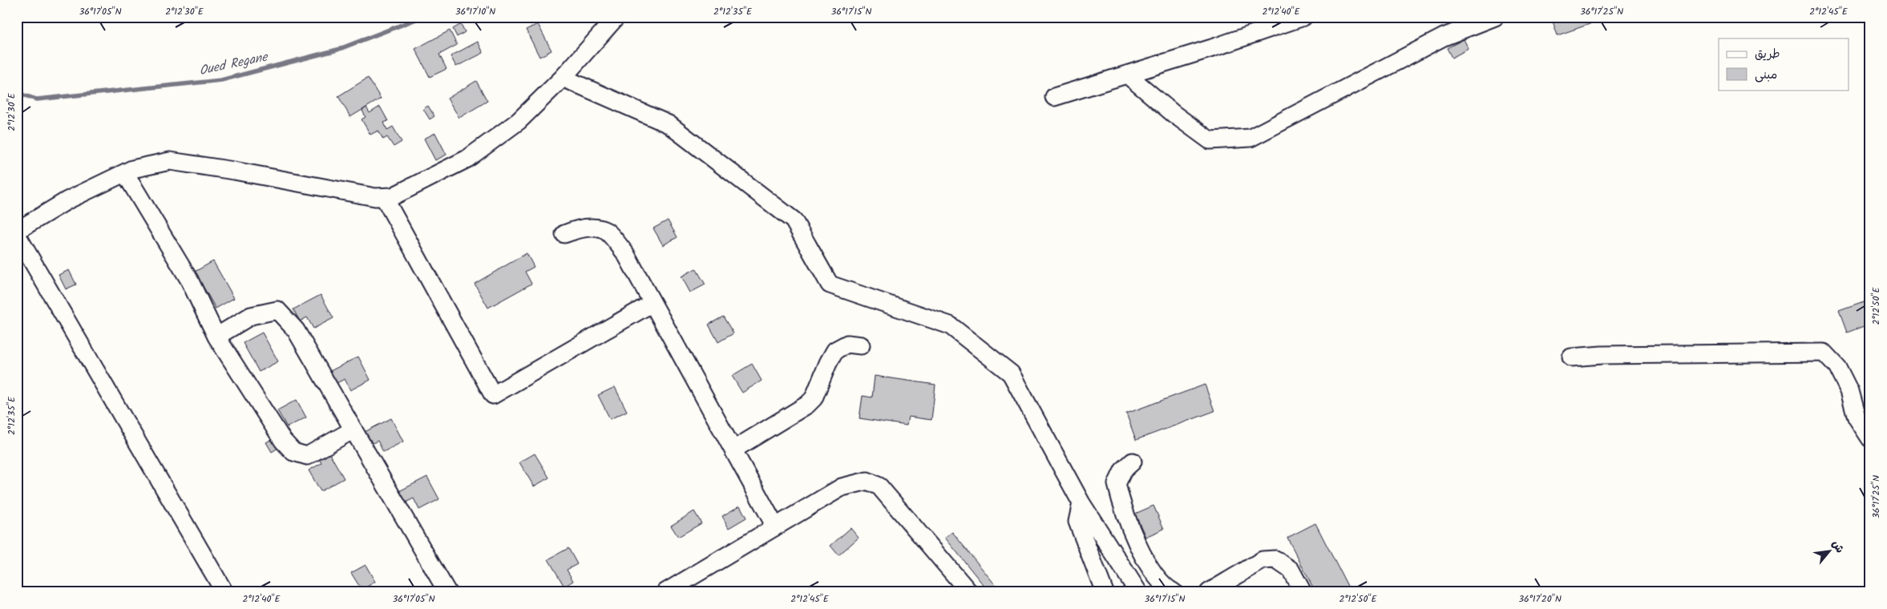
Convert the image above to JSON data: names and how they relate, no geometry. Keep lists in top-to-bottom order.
{
  "water": ["Oued Regane"],
  "legend": ["طريق", "مبنى"],
  "north": "top right",
  "coordinates": [
    "36°17'05\"N",
    "2°12'30\"E",
    "36°17'10\"N",
    "2°12'35\"E",
    "36°17'15\"N",
    "2°12'40\"E",
    "36°17'25\"N",
    "2°12'45\"E",
    "2°12'50\"E",
    "36°17'20\"N"
  ]
}
